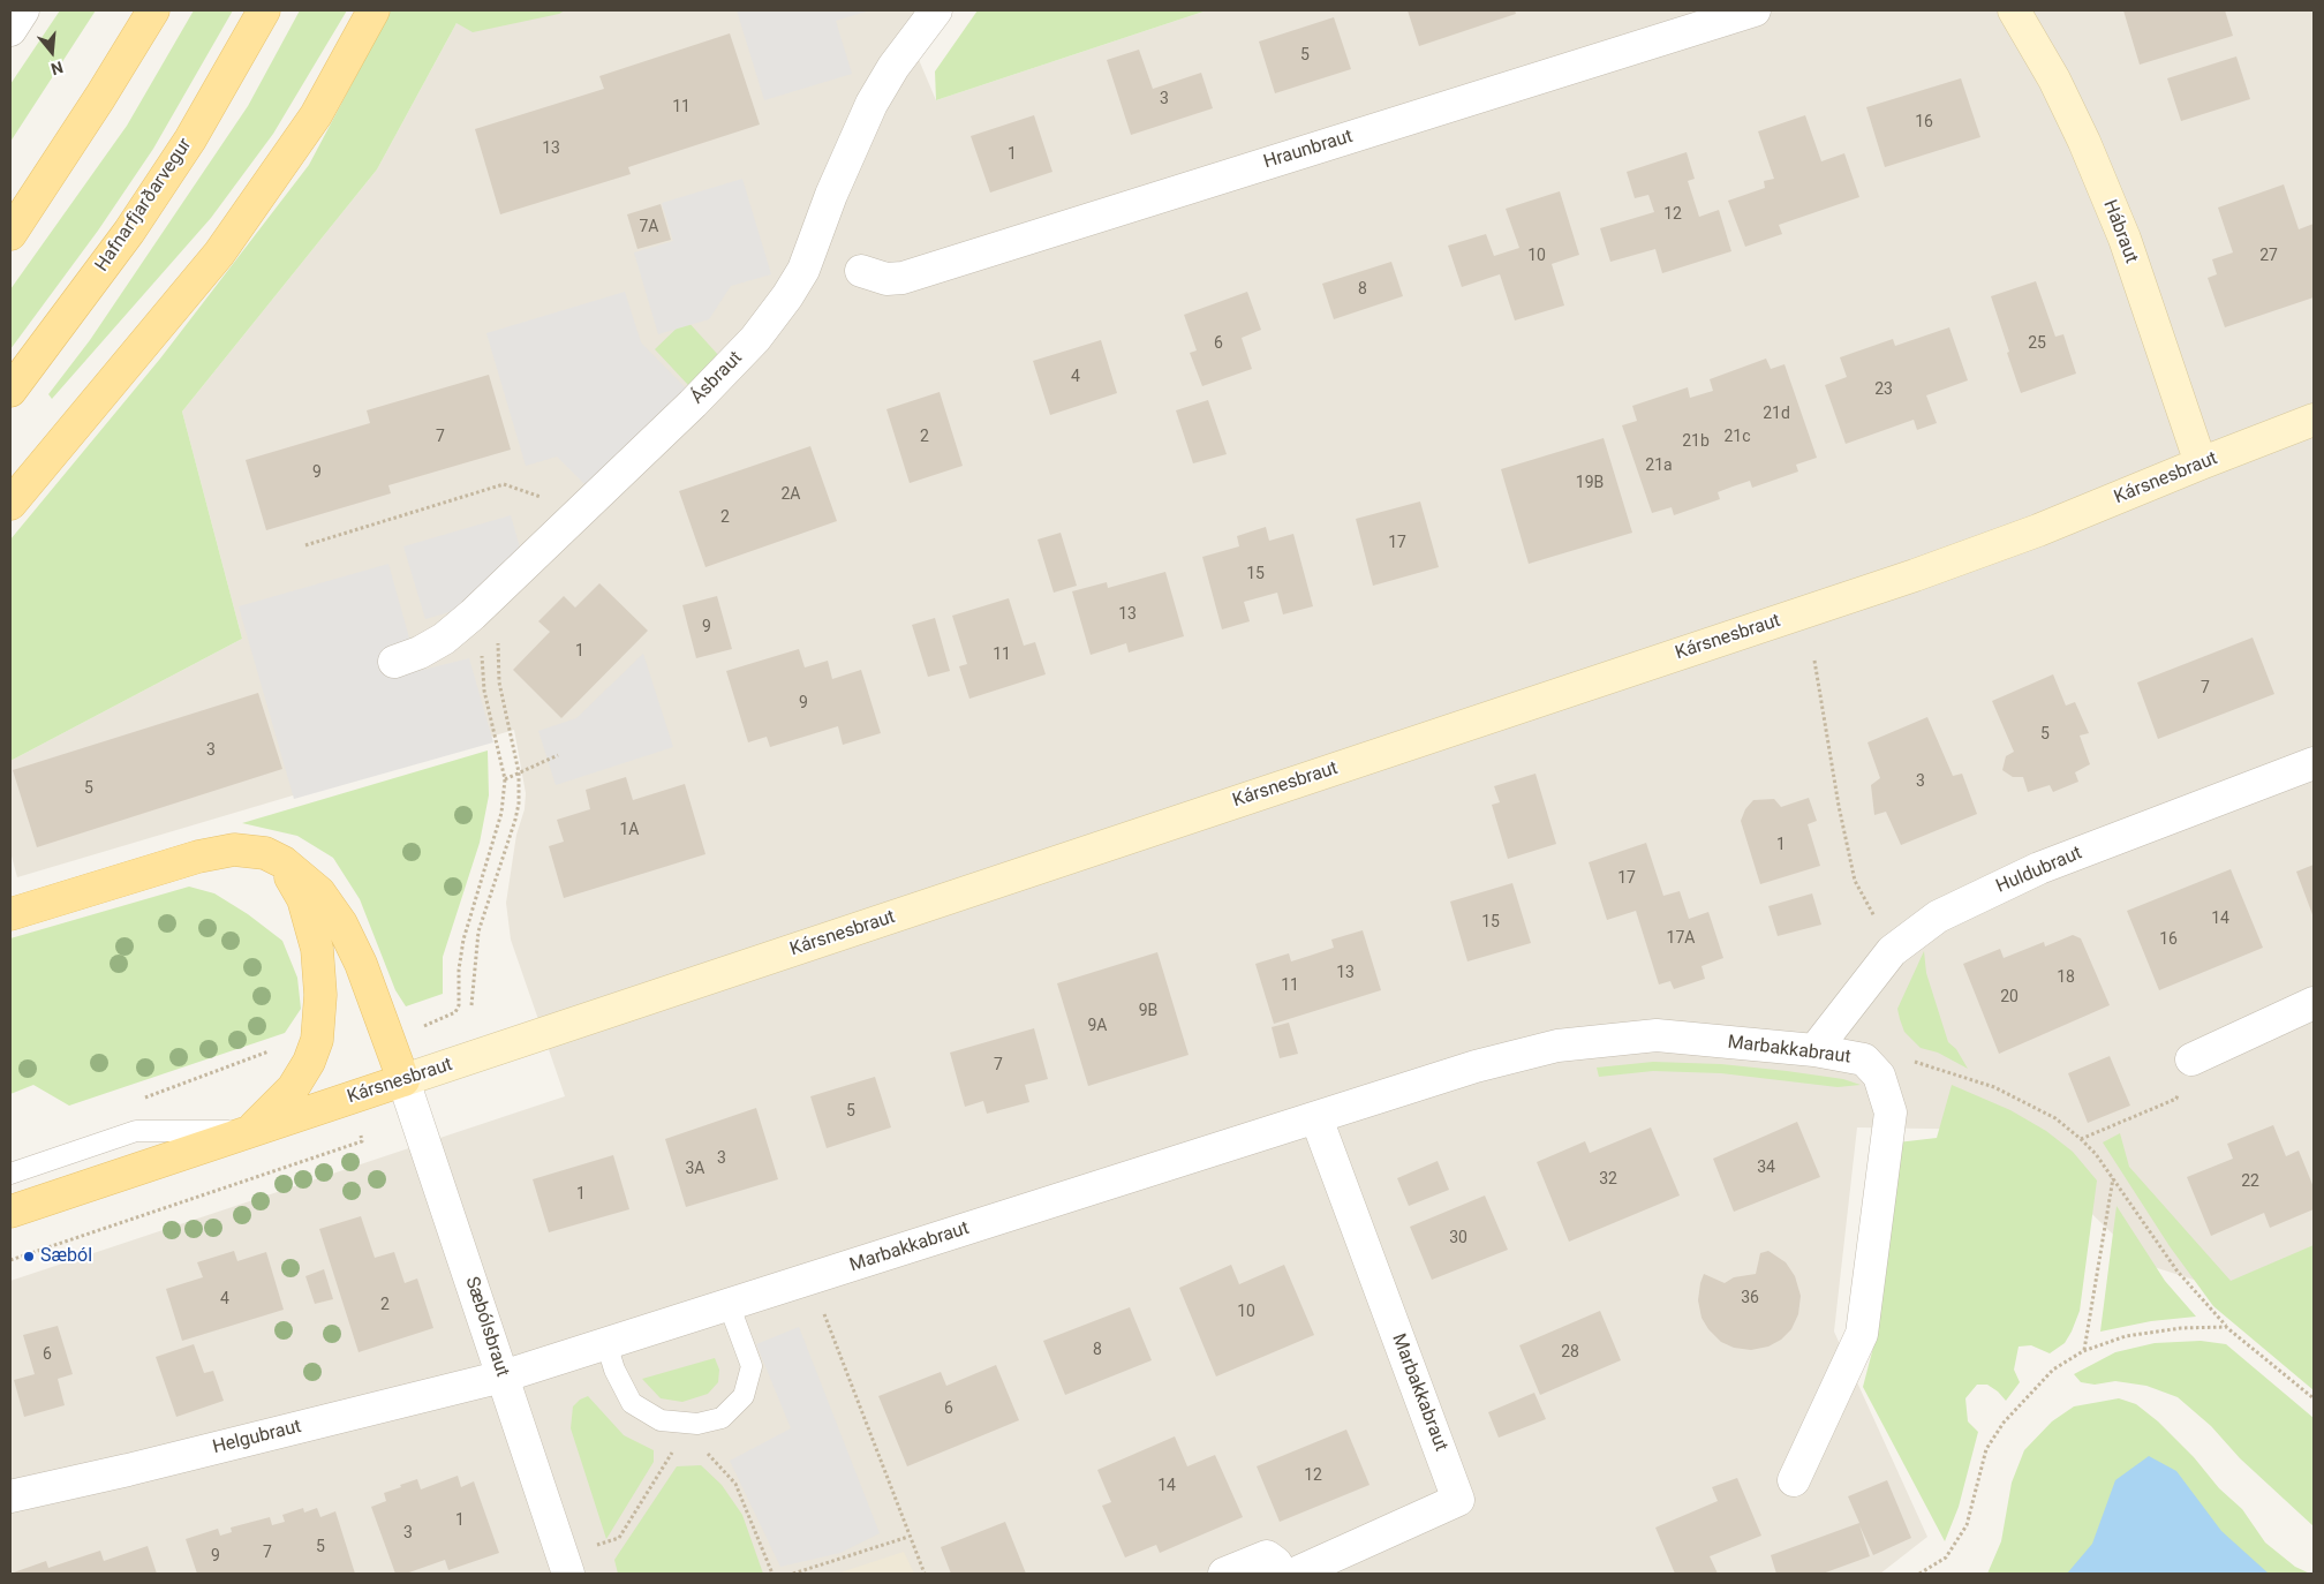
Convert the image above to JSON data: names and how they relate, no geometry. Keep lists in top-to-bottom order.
{
  "streets": {
    "main road": ["Hafnarfjarðarvegur", "Kársnesbraut"],
    "street": [
      "Hraunbraut",
      "Hábraut",
      "Ásbraut",
      "Huldubraut",
      "Marbakkabraut",
      "Sæbólsbraut",
      "Helgubraut"
    ]
  },
  "crossings": [
    ["Hábraut", "Kársnesbraut"],
    ["Kársnesbraut", "Sæbólsbraut"],
    ["Huldubraut", "Marbakkabraut"],
    ["Marbakkabraut", "Sæbólsbraut"],
    ["Marbakkabraut", "Helgubraut"],
    ["Sæbólsbraut", "Helgubraut"]
  ],
  "places": ["Sæból"],
  "house_numbers": [
    "5",
    "3",
    "11",
    "16",
    "13",
    "1",
    "12",
    "7A",
    "10",
    "27",
    "8",
    "6",
    "25",
    "4",
    "23",
    "21d",
    "7",
    "2",
    "21c",
    "21b",
    "21a",
    "9",
    "19B",
    "2A",
    "2",
    "17",
    "15",
    "13",
    "9",
    "1",
    "11",
    "7",
    "9",
    "5",
    "3",
    "3",
    "5",
    "1A",
    "1",
    "17",
    "14",
    "15",
    "17A",
    "16",
    "13",
    "18",
    "11",
    "20",
    "9B",
    "9A",
    "7",
    "5",
    "3",
    "34",
    "3A",
    "32",
    "22",
    "1",
    "30",
    "36",
    "4",
    "2",
    "10",
    "8",
    "28",
    "6",
    "6",
    "12",
    "14",
    "1",
    "3",
    "5",
    "7",
    "9"
  ],
  "north": "bottom"
}
